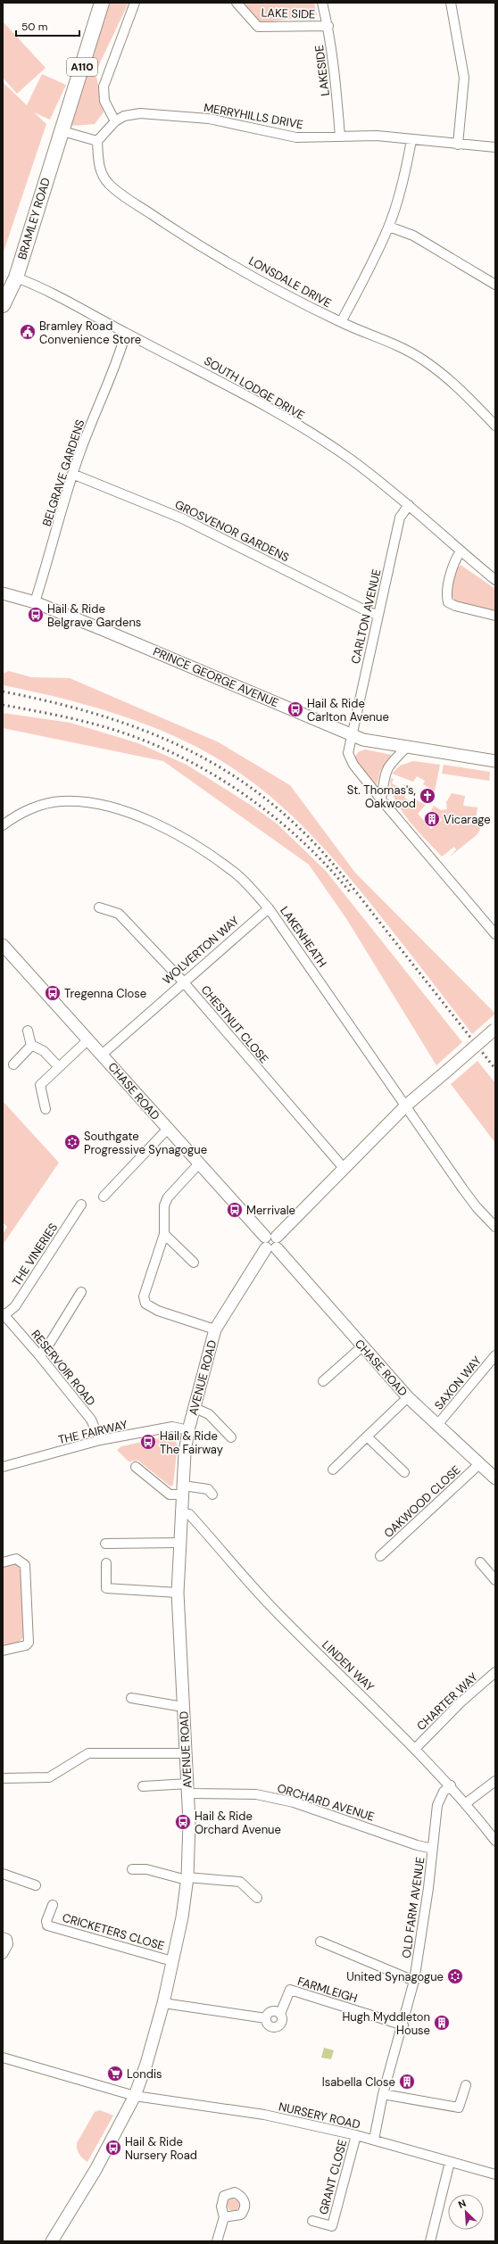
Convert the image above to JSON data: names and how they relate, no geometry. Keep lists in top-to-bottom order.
{
  "streets": {
    "main road": ["A110", "BRAMLEY ROAD"],
    "street": [
      "LAKE SIDE",
      "LAKESIDE",
      "MERRYHILLS DRIVE",
      "LONSDALE DRIVE",
      "SOUTH LODGE DRIVE",
      "BELGRAVE GARDENS",
      "GROSVENOR GARDENS",
      "CARLTON AVENUE",
      "PRINCE GEORGE AVENUE",
      "LAKENHEATH",
      "WOLVERTON WAY",
      "CHESTNUT CLOSE",
      "CHASE ROAD",
      "THE VINERIES",
      "RESERVOIR ROAD",
      "AVENUE ROAD",
      "SAXON WAY",
      "THE FAIRWAY",
      "OAKWOOD CLOSE",
      "LINDEN WAY",
      "CHARTER WAY",
      "ORCHARD AVENUE",
      "OLD FARM AVENUE",
      "CRICKETERS CLOSE",
      "FARMLEIGH",
      "NURSERY ROAD",
      "GRANT CLOSE"
    ]
  },
  "crossings": [
    ["LAKE SIDE", "LAKESIDE"],
    ["A110", "BRAMLEY ROAD"],
    ["LAKESIDE", "MERRYHILLS DRIVE"],
    ["MERRYHILLS DRIVE", "LONSDALE DRIVE"],
    ["BRAMLEY ROAD", "SOUTH LODGE DRIVE"],
    ["SOUTH LODGE DRIVE", "BELGRAVE GARDENS"],
    ["SOUTH LODGE DRIVE", "CARLTON AVENUE"],
    ["BELGRAVE GARDENS", "GROSVENOR GARDENS"],
    ["BELGRAVE GARDENS", "PRINCE GEORGE AVENUE"],
    ["GROSVENOR GARDENS", "CARLTON AVENUE"],
    ["CARLTON AVENUE", "PRINCE GEORGE AVENUE"],
    ["LAKENHEATH", "WOLVERTON WAY"],
    ["WOLVERTON WAY", "CHESTNUT CLOSE"],
    ["WOLVERTON WAY", "CHASE ROAD"],
    ["CHASE ROAD", "AVENUE ROAD"],
    ["CHASE ROAD", "SAXON WAY"],
    ["CHASE ROAD", "OAKWOOD CLOSE"],
    ["THE VINERIES", "RESERVOIR ROAD"],
    ["RESERVOIR ROAD", "THE FAIRWAY"],
    ["AVENUE ROAD", "THE FAIRWAY"],
    ["AVENUE ROAD", "LINDEN WAY"],
    ["AVENUE ROAD", "ORCHARD AVENUE"],
    ["AVENUE ROAD", "CRICKETERS CLOSE"],
    ["AVENUE ROAD", "FARMLEIGH"],
    ["AVENUE ROAD", "NURSERY ROAD"],
    ["LINDEN WAY", "CHARTER WAY"],
    ["LINDEN WAY", "OLD FARM AVENUE"],
    ["ORCHARD AVENUE", "OLD FARM AVENUE"],
    ["OLD FARM AVENUE", "FARMLEIGH"],
    ["OLD FARM AVENUE", "NURSERY ROAD"],
    ["NURSERY ROAD", "GRANT CLOSE"]
  ],
  "places": {
    "public building": ["Bramley Road Convenience Store"],
    "bus stop": [
      "Hail & Ride Belgrave Gardens",
      "Hail & Ride Carlton Avenue",
      "Tregenna Close",
      "Merrivale",
      "Hail & Ride The Fairway",
      "Hail & Ride Orchard Avenue",
      "Hail & Ride Nursery Road"
    ],
    "church": ["St. Thomas's, Oakwood"],
    "building": ["Vicarage", "Hugh Myddleton House", "Isabella Close"],
    "synagogue": ["Southgate Progressive Synagogue", "United Synagogue"],
    "supermarket": ["Londis"]
  },
  "scale_bar": "50 m",
  "north": "top left"
}
